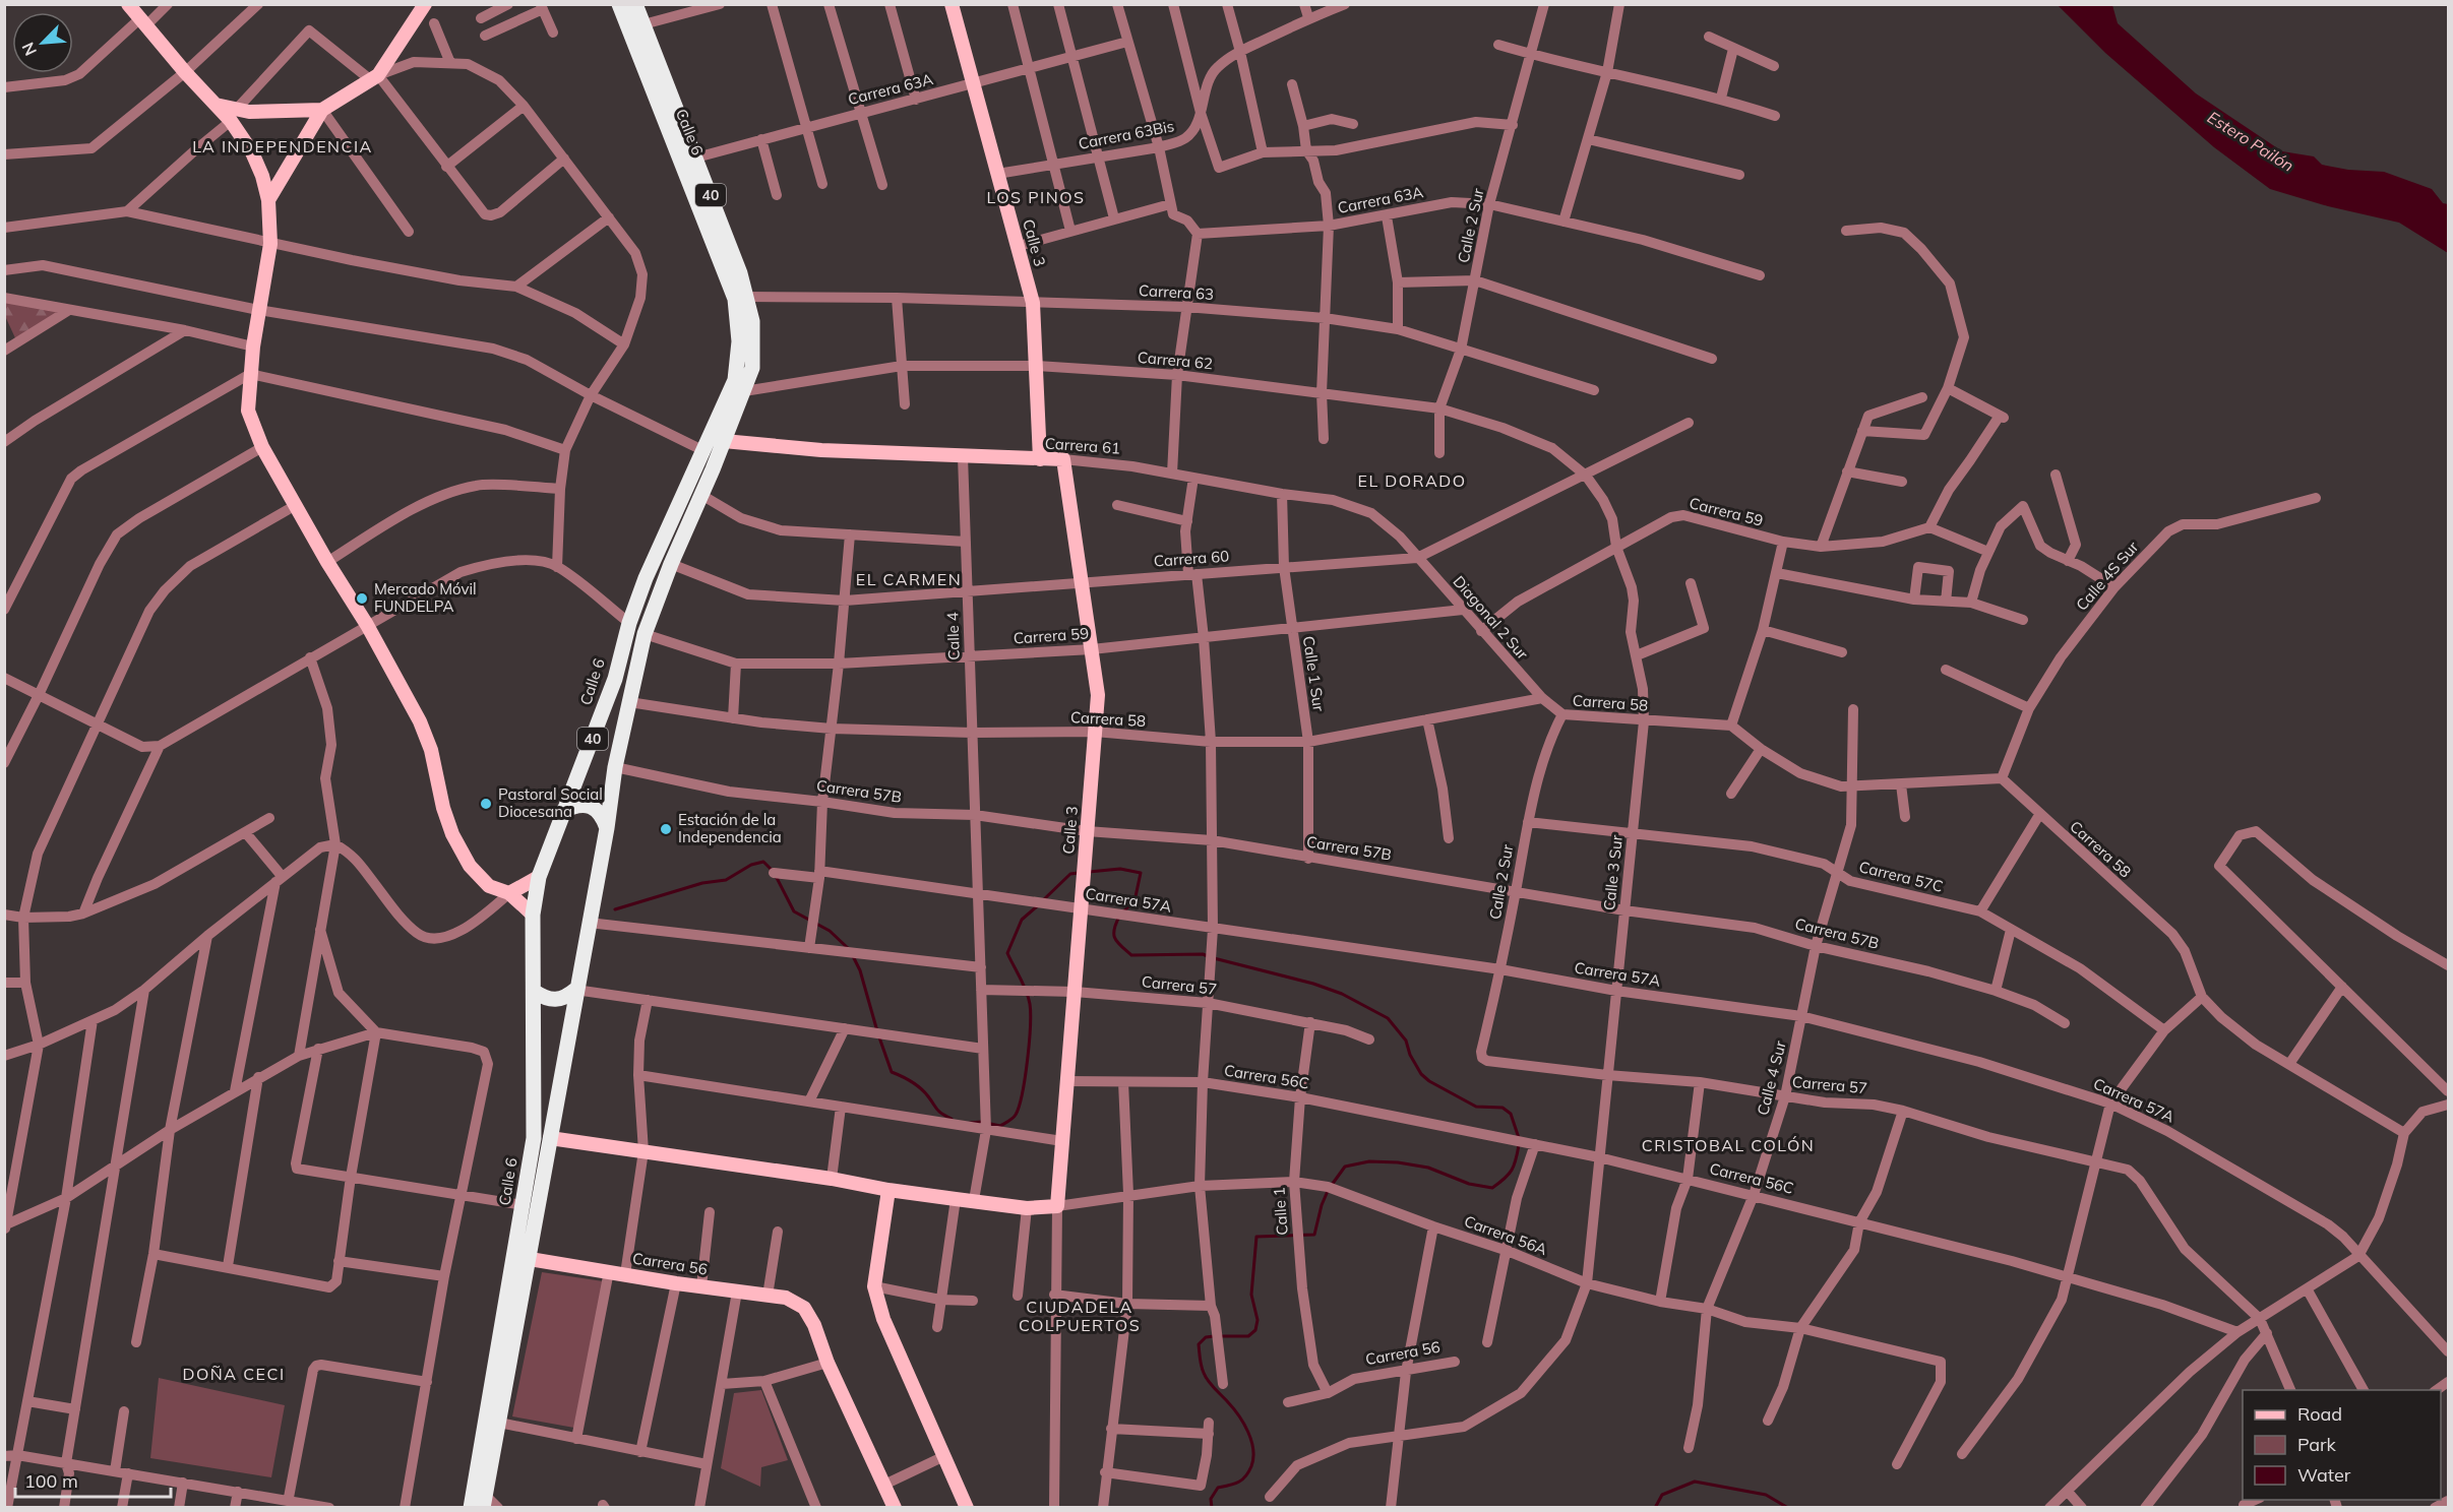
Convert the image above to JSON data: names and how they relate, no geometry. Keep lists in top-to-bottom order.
{
  "streets": {
    "highway": ["Calle 6", "40"],
    "main road": ["Calle 3", "Carrera 61", "Carrera 56"],
    "street": [
      "Carrera 63A",
      "Carrera 63Bis",
      "Calle 2 Sur",
      "Carrera 63",
      "Carrera 62",
      "Carrera 59",
      "Carrera 60",
      "Calle 4S Sur",
      "Diagonal 2 Sur",
      "Calle 4",
      "Calle 1 Sur",
      "Carrera 58",
      "Carrera 57B",
      "Calle 3 Sur",
      "Carrera 57C",
      "Carrera 57A",
      "Carrera 57",
      "Carrera 56C",
      "Calle 4 Sur",
      "Calle 1",
      "Carrera 56A"
    ]
  },
  "crossings": [
    ["Carrera 63A", "Calle 6"],
    ["Carrera 63A", "Calle 2 Sur"],
    ["Carrera 63A", "Calle 3"],
    ["Calle 6", "Carrera 63"],
    ["Calle 6", "Carrera 62"],
    ["Calle 6", "Carrera 61"],
    ["Calle 6", "Carrera 59"],
    ["Calle 6", "Carrera 60"],
    ["Calle 6", "Carrera 58"],
    ["Calle 6", "Carrera 57B"],
    ["Calle 6", "Carrera 56"],
    ["Carrera 63Bis", "Calle 3"],
    ["Calle 2 Sur", "Carrera 63"],
    ["Calle 2 Sur", "Carrera 62"],
    ["Calle 2 Sur", "Carrera 58"],
    ["Calle 2 Sur", "Carrera 57B"],
    ["Calle 2 Sur", "Carrera 57C"],
    ["Calle 2 Sur", "Carrera 57A"],
    ["Calle 2 Sur", "Carrera 57"],
    ["Calle 3", "Carrera 63"],
    ["Calle 3", "Carrera 62"],
    ["Calle 3", "Carrera 61"],
    ["Calle 3", "Carrera 59"],
    ["Calle 3", "Carrera 60"],
    ["Calle 3", "Carrera 58"],
    ["Calle 3", "Carrera 57B"],
    ["Calle 3", "Carrera 57A"],
    ["Calle 3", "Carrera 57"],
    ["Calle 3", "Carrera 56C"],
    ["Calle 3", "Carrera 56A"],
    ["Carrera 62", "Carrera 60"],
    ["Carrera 62", "Calle 3 Sur"],
    ["Carrera 61", "Carrera 60"],
    ["Carrera 61", "Diagonal 2 Sur"],
    ["Carrera 61", "Calle 4"],
    ["Carrera 61", "Calle 1 Sur"],
    ["Carrera 59", "Diagonal 2 Sur"],
    ["Carrera 59", "Calle 4"],
    ["Carrera 59", "Calle 1 Sur"],
    ["Carrera 59", "Calle 3 Sur"],
    ["Carrera 60", "Diagonal 2 Sur"],
    ["Carrera 60", "Calle 4"],
    ["Carrera 60", "Calle 1 Sur"],
    ["Carrera 60", "Calle 3 Sur"],
    ["Calle 4S Sur", "Carrera 58"],
    ["Diagonal 2 Sur", "Carrera 58"],
    ["Calle 4", "Carrera 58"],
    ["Calle 4", "Carrera 57B"],
    ["Calle 4", "Carrera 57A"],
    ["Calle 4", "Carrera 57"],
    ["Calle 1 Sur", "Carrera 58"],
    ["Calle 1 Sur", "Carrera 57B"],
    ["Carrera 58", "Calle 3 Sur"],
    ["Carrera 57B", "Calle 3 Sur"],
    ["Carrera 57B", "Calle 4 Sur"],
    ["Calle 3 Sur", "Carrera 57C"],
    ["Calle 3 Sur", "Carrera 57A"],
    ["Calle 3 Sur", "Carrera 57"],
    ["Calle 3 Sur", "Carrera 56C"],
    ["Calle 3 Sur", "Carrera 56A"],
    ["Carrera 57C", "Calle 4 Sur"],
    ["Carrera 57A", "Calle 4 Sur"],
    ["Carrera 57", "Calle 4 Sur"],
    ["Carrera 57", "Calle 1"],
    ["Carrera 56C", "Calle 4 Sur"],
    ["Carrera 56C", "Calle 1"],
    ["Calle 4 Sur", "Carrera 56A"],
    ["Calle 1", "Carrera 56A"],
    ["Calle 1", "Carrera 56"]
  ],
  "districts": [
    "LA INDEPENDENCIA",
    "LOS PINOS",
    "EL DORADO",
    "EL CARMEN",
    "CRISTOBAL COLÓN",
    "CIUDADELA COLPUERTOS",
    "DOÑA CECI"
  ],
  "water": ["Estero Pailón"],
  "places": ["Mercado Móvil FUNDELPA", "Pastoral Social Diocesana", "Estación de la Independencia"],
  "legend": ["Road", "Park", "Water"],
  "scale_bar": "100 m",
  "north": "bottom left"
}
